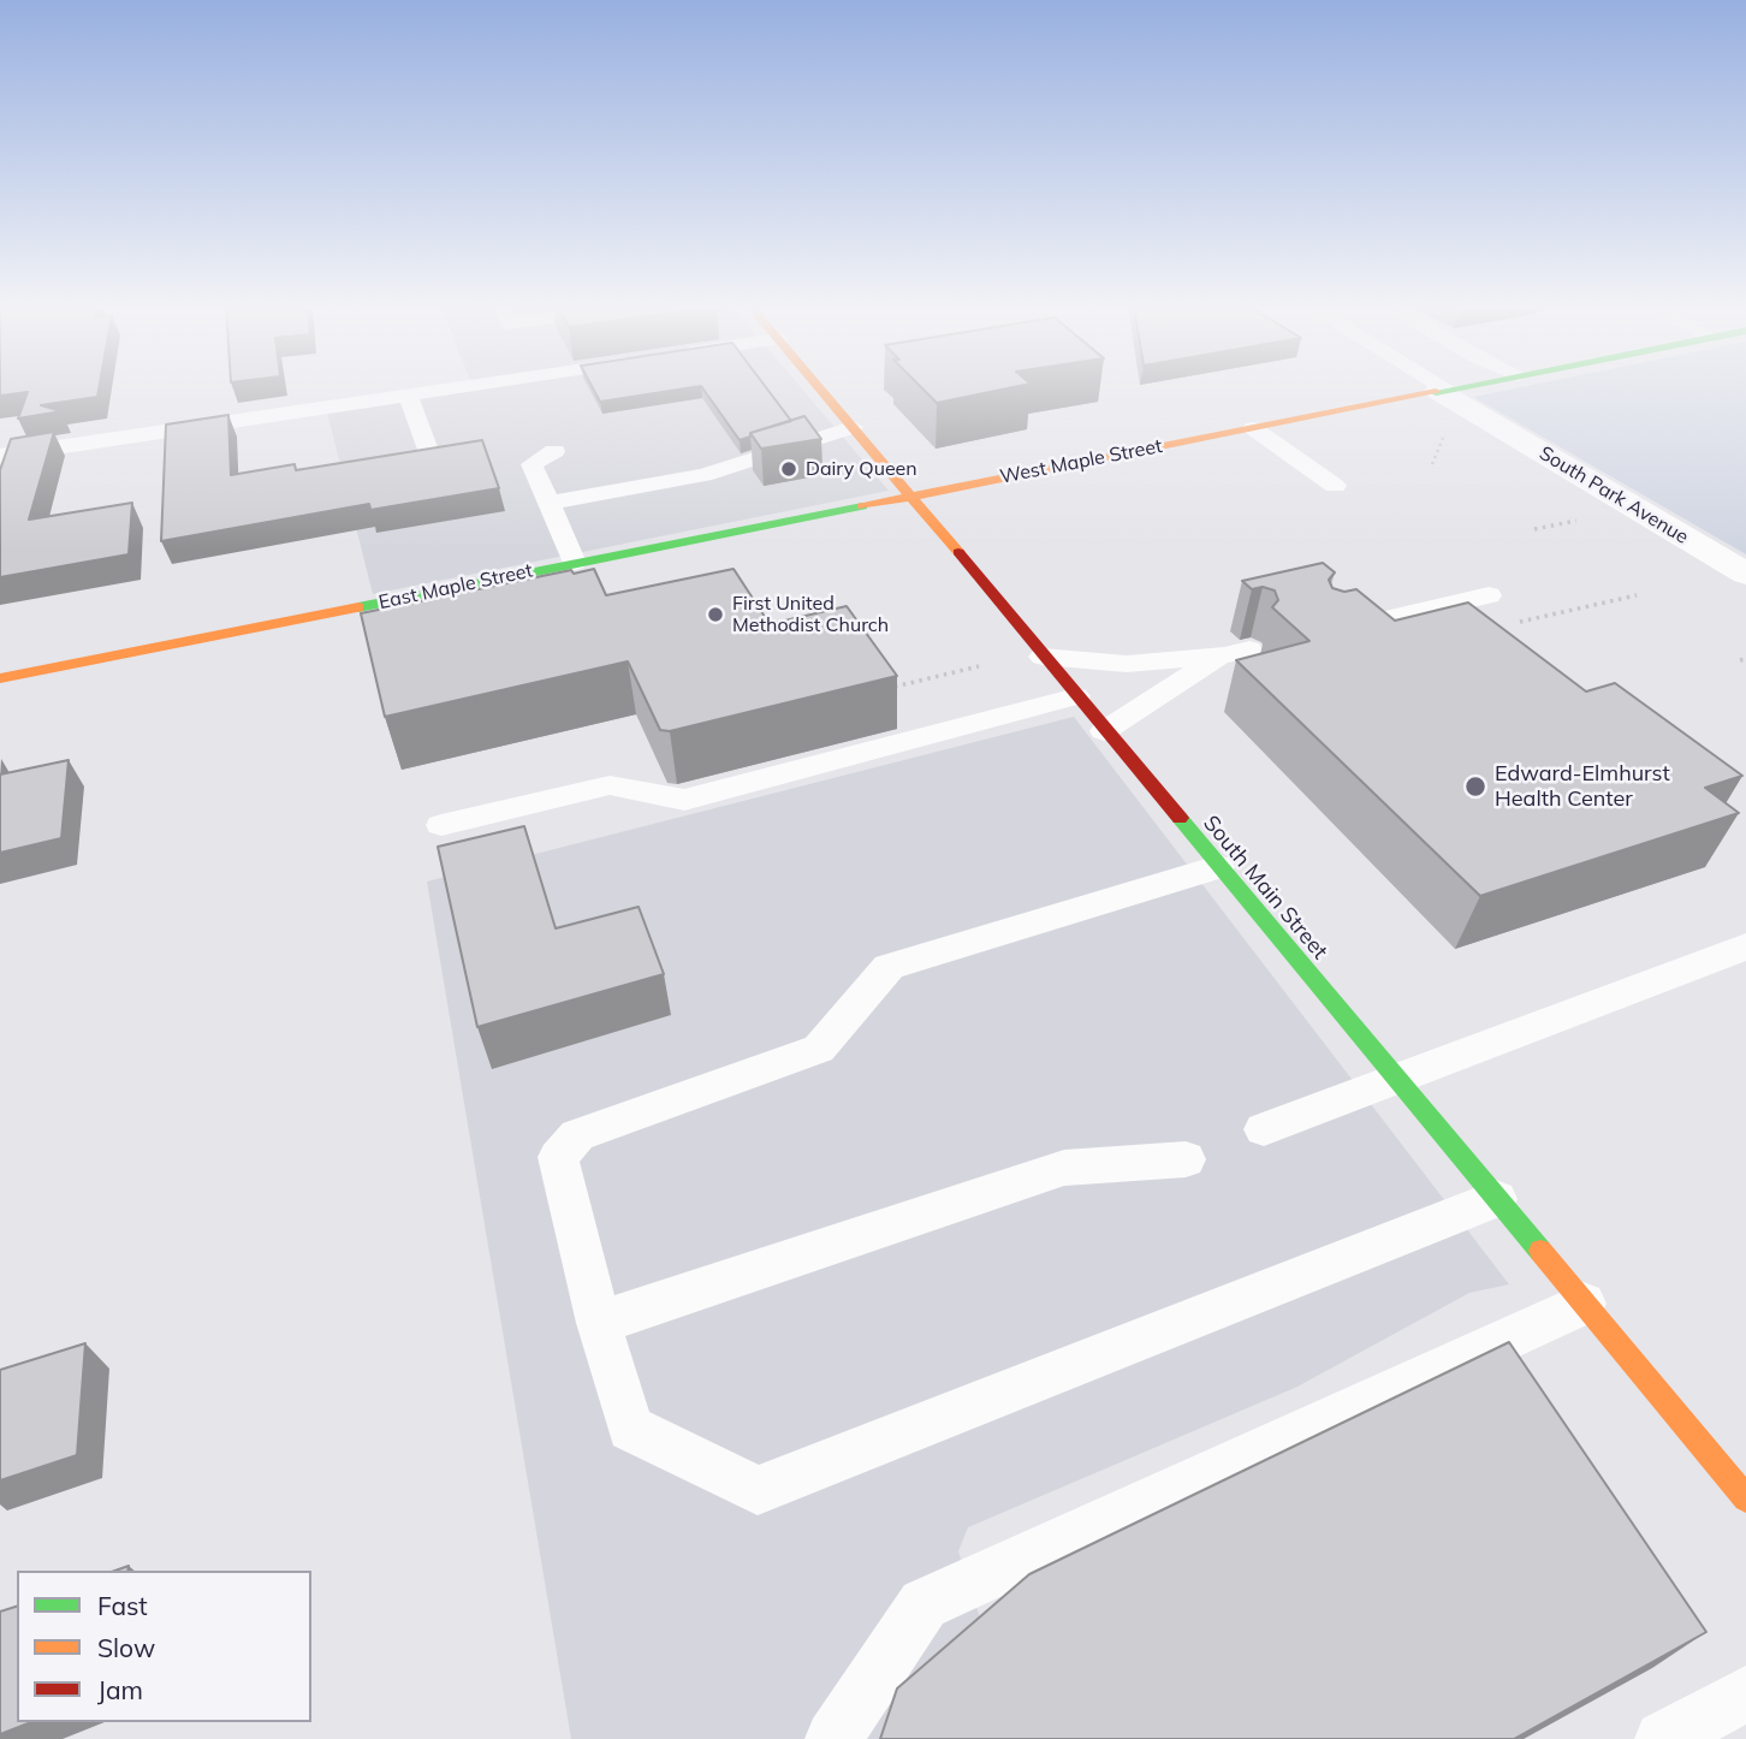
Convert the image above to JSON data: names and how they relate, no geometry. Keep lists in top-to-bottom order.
{
  "streets": {
    "street": [
      "West Maple Street",
      "South Park Avenue",
      "East Maple Street",
      "South Main Street"
    ]
  },
  "crossings": [
    ["West Maple Street", "South Park Avenue"],
    ["West Maple Street", "East Maple Street"],
    ["West Maple Street", "South Main Street"],
    ["East Maple Street", "South Main Street"]
  ],
  "places": ["Dairy Queen", "First United Methodist Church", "Edward-Elmhurst Health Center"],
  "legend": ["Fast", "Slow", "Jam"]
}
